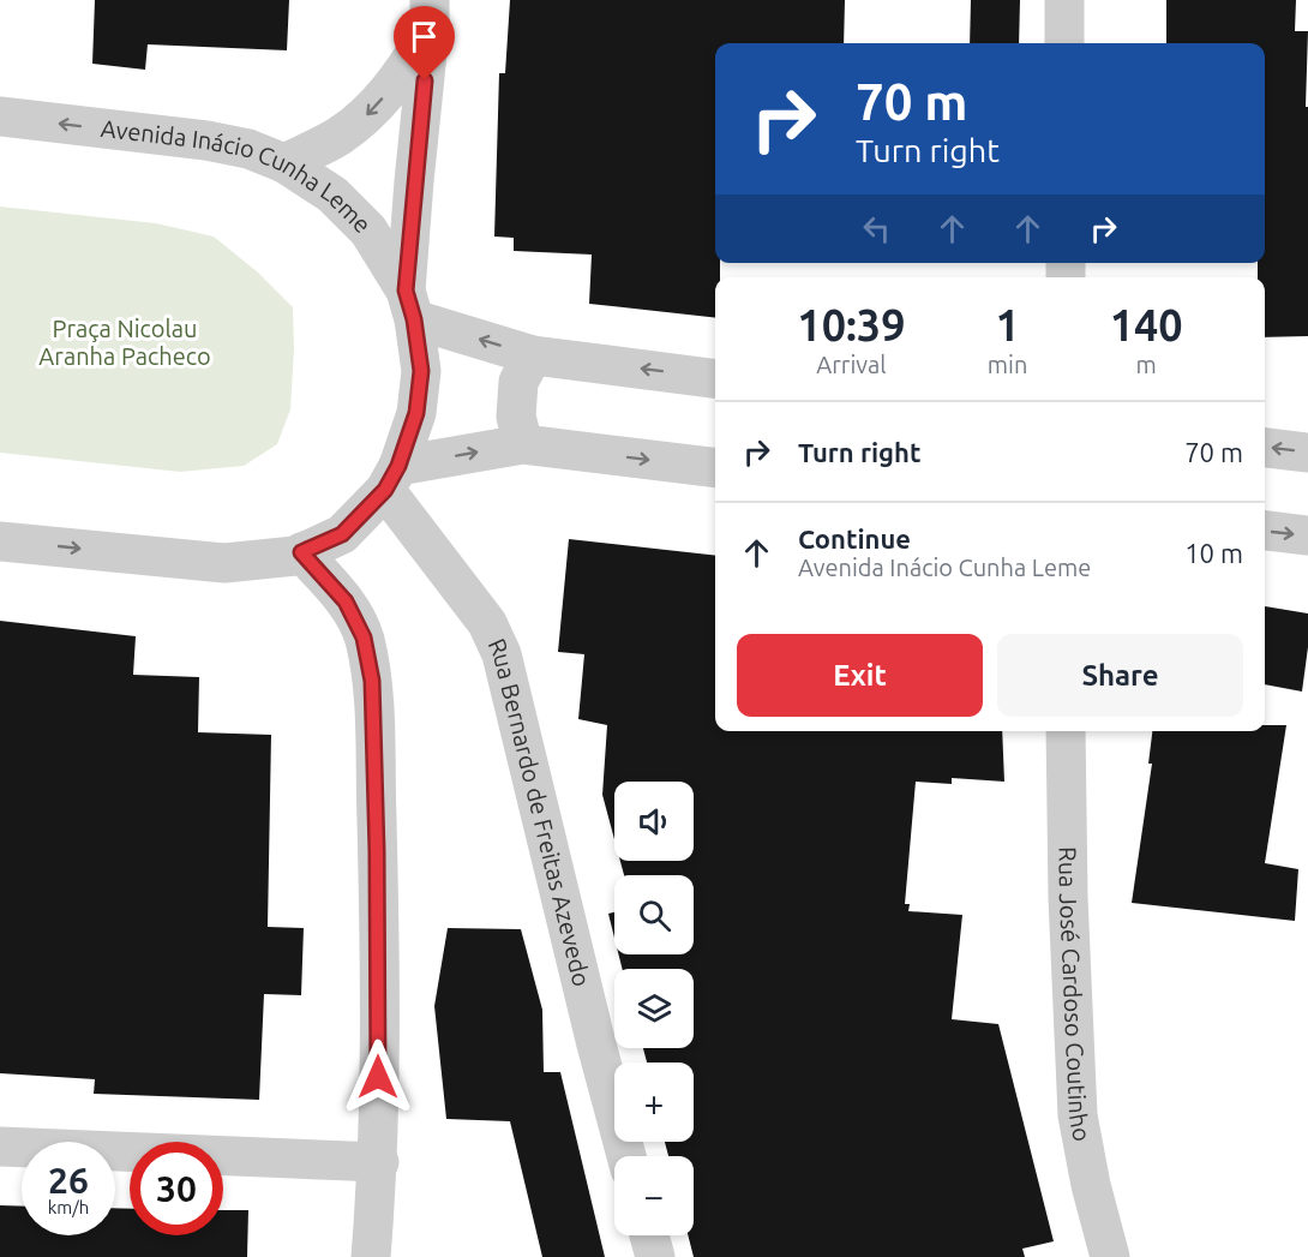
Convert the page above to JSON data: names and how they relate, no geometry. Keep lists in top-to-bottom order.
{
  "streets": {
    "street": ["Avenida Inácio Cunha Leme", "Rua Bernardo de Freitas Azevedo", "Rua José Cardoso Coutinho"]
  },
  "crossings": [
    ["Avenida Inácio Cunha Leme", "Rua Bernardo de Freitas Azevedo"]
  ],
  "one_way": ["Avenida Inácio Cunha Leme"],
  "parks": ["Praça Nicolau Aranha Pacheco"],
  "page": {
    "turn": ["70 m", "Turn right"],
    "eta": [
      "10:39",
      "Arrival",
      "1",
      "min",
      "140",
      "m"
    ],
    "list": [
      {
        "name": "Turn right",
        "value": "70 m"
      },
      {
        "name": "Continue",
        "note": "Avenida Inácio Cunha Leme",
        "value": "10 m"
      }
    ],
    "buttons": ["Exit", "Share"],
    "map_buttons": ["+", "−"],
    "speed": "26 km/h",
    "limit": "30"
  }
}
